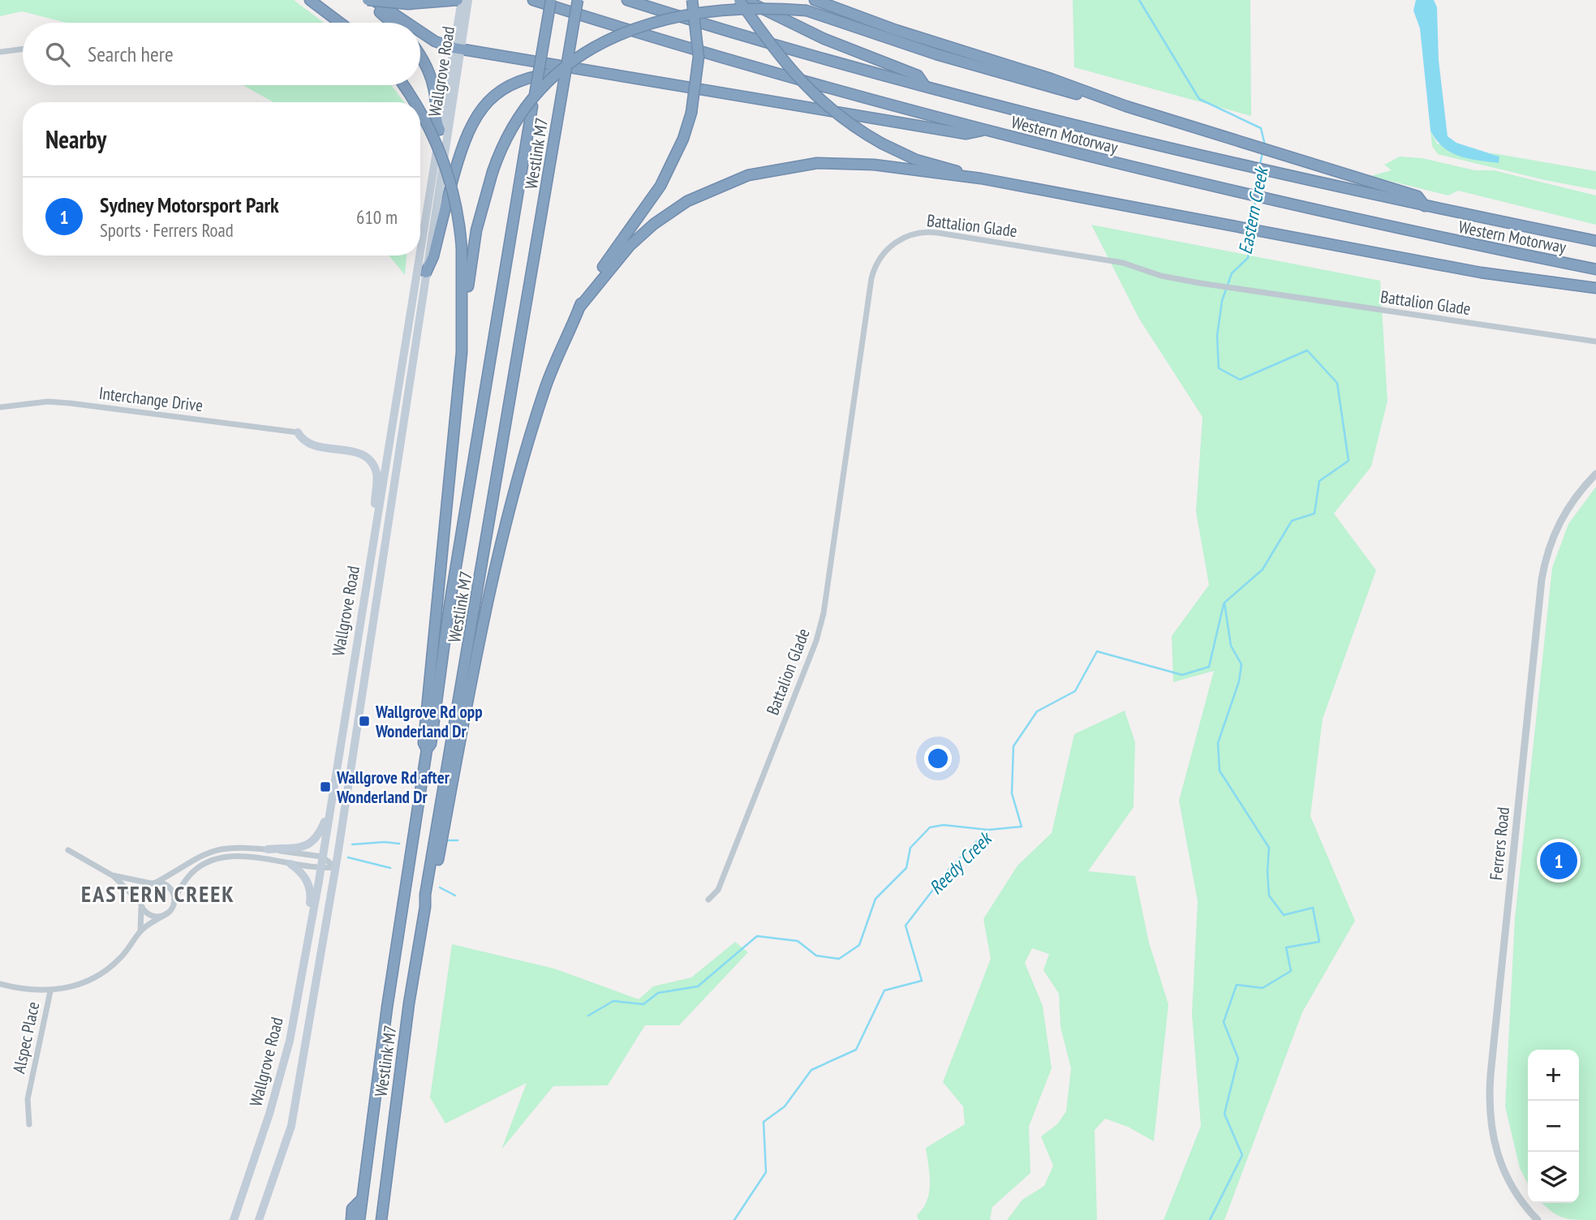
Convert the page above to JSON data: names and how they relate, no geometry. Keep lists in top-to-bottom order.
{
  "streets": {
    "highway": ["Western Motorway", "Westlink M7"],
    "main road": ["Wallgrove Road"],
    "street": [
      "Battalion Glade",
      "Interchange Drive",
      "Ferrers Road",
      "Alspec Place"
    ]
  },
  "districts": ["EASTERN CREEK"],
  "water": ["Eastern Creek", "Reedy Creek"],
  "places": {
    "transit": ["Wallgrove Rd opp Wonderland Dr", "Wallgrove Rd after Wonderland Dr"]
  },
  "page": {
    "search": "Search here",
    "heading": "Nearby",
    "list": [
      {
        "mark": "1",
        "name": "Sydney Motorsport Park",
        "note": "Sports · Ferrers Road",
        "value": "610 m"
      }
    ],
    "pins": "1",
    "map_buttons": ["+", "−"]
  }
}
